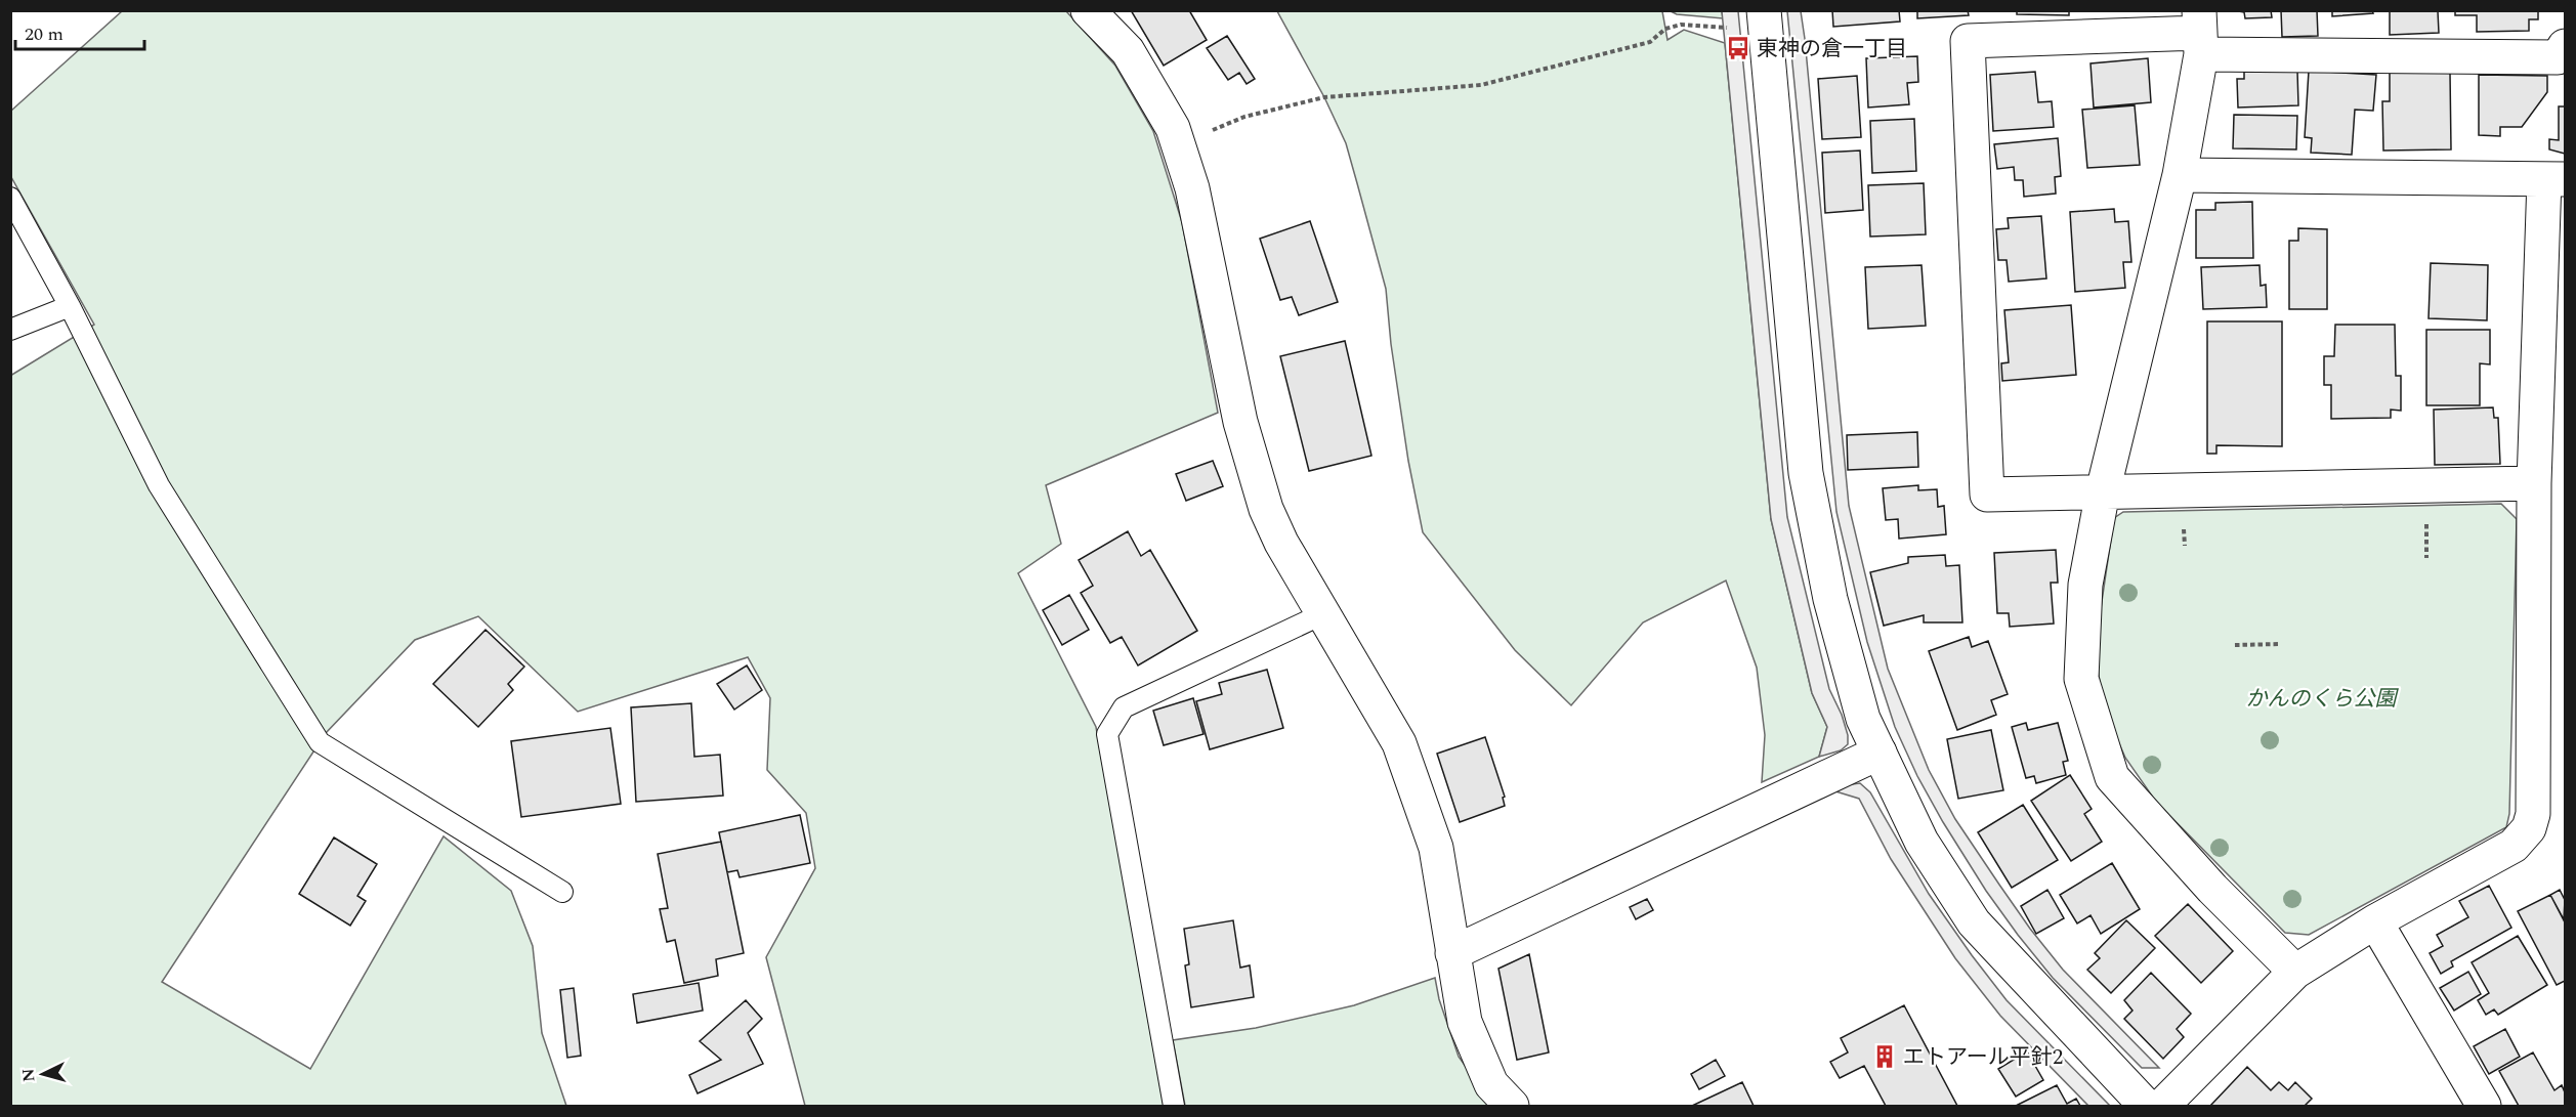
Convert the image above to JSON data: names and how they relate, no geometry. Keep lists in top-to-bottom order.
{
  "parks": ["かんのくら公園"],
  "places": {
    "bus stop": ["東神の倉一丁目"],
    "building": ["エトアール平針2"]
  },
  "scale_bar": "20 m",
  "north": "left"
}
